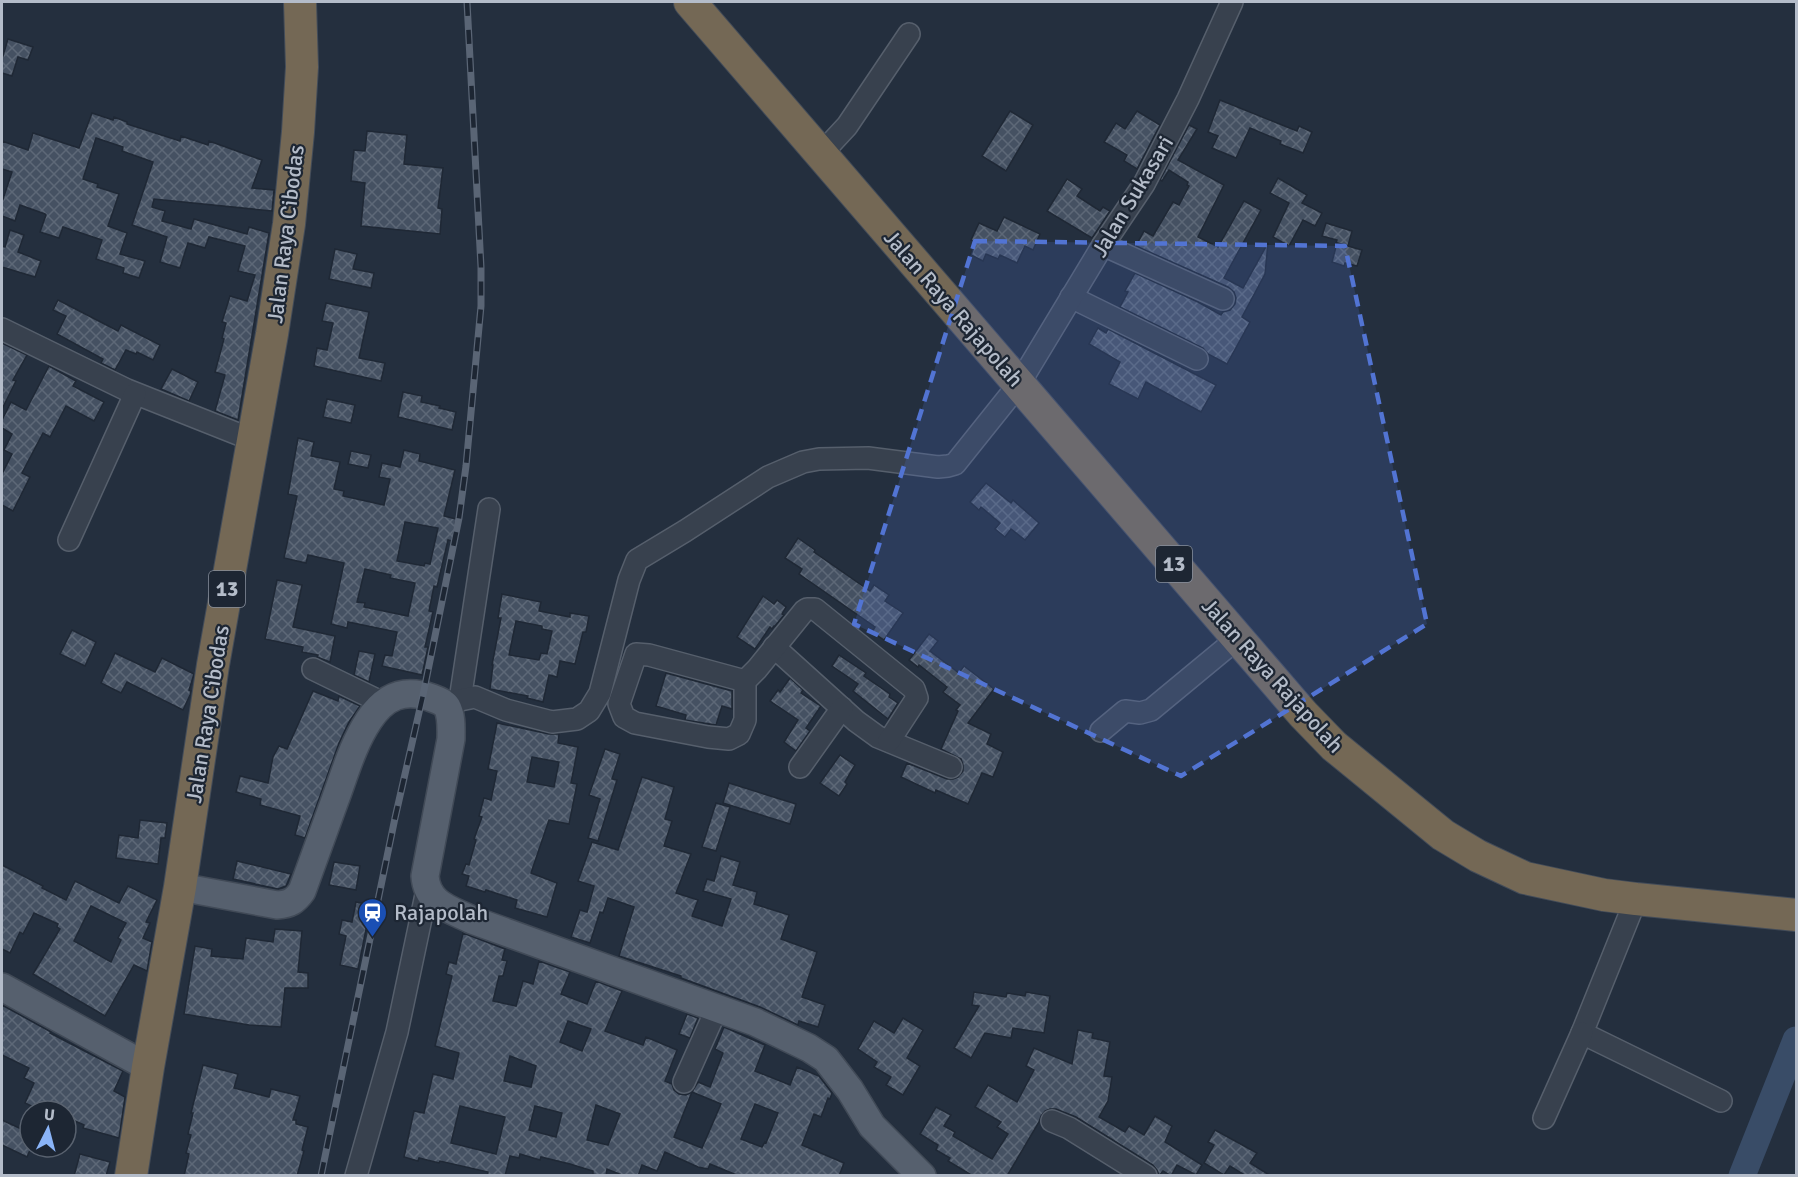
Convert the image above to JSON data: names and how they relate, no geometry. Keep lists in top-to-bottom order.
{
  "streets": {
    "highway": ["Jalan Raya Cibodas", "Jalan Raya Rajapolah", "13"],
    "street": ["Jalan Sukasari"]
  },
  "crossings": [
    ["Jalan Sukasari", "Jalan Raya Rajapolah"]
  ],
  "places": {
    "station": ["Rajapolah"]
  },
  "north": "top"
}
